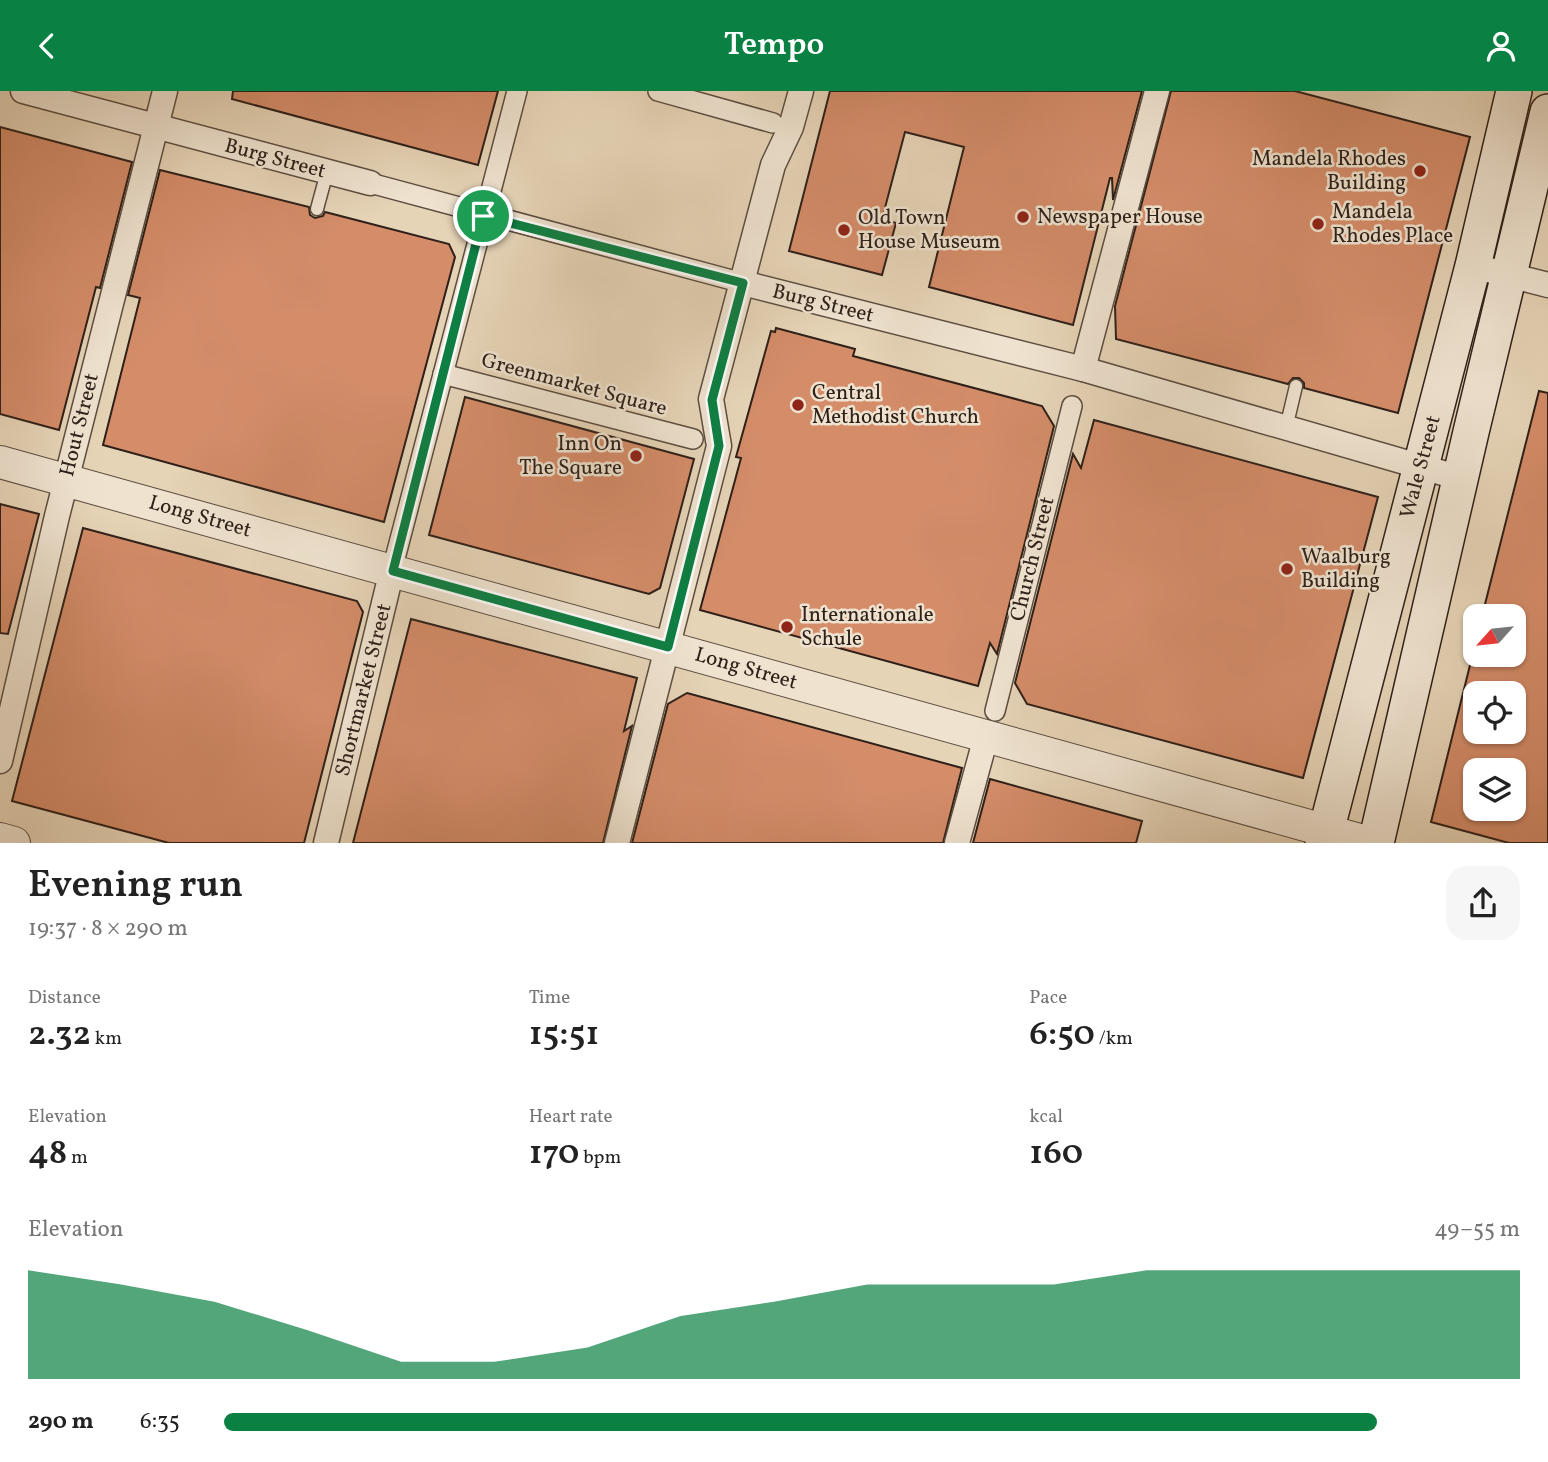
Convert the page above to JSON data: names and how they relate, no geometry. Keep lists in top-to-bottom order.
{
  "streets": {
    "main road": ["Wale Street"],
    "street": [
      "Burg Street",
      "Greenmarket Square",
      "Hout Street",
      "Long Street",
      "Church Street",
      "Shortmarket Street"
    ]
  },
  "crossings": [
    ["Burg Street", "Hout Street"],
    ["Burg Street", "Wale Street"],
    ["Burg Street", "Shortmarket Street"],
    ["Greenmarket Square", "Shortmarket Street"],
    ["Hout Street", "Long Street"],
    ["Wale Street", "Long Street"],
    ["Long Street", "Church Street"],
    ["Long Street", "Shortmarket Street"]
  ],
  "places": [
    "Mandela Rhodes Building",
    "Newspaper House",
    "Mandela Rhodes Place",
    "Old Town House Museum",
    "Central Methodist Church",
    "Inn On The Square",
    "Waalburg Building",
    "Internationale Schule"
  ],
  "north": "bottom left",
  "page": {
    "header": "Tempo",
    "heading": ["Evening run", "19:37 · 8 × 290 m"],
    "stats": [
      ["Distance", "2.32 km"],
      ["Time", "15:51"],
      ["Pace", "6:50 /km"],
      ["Elevation", "48 m"],
      ["Heart rate", "170 bpm"],
      ["kcal", "160"]
    ],
    "chart": ["Elevation", "49–55 m"],
    "list": [
      {
        "name": "290 m",
        "note": "6:35"
      }
    ]
  }
}
